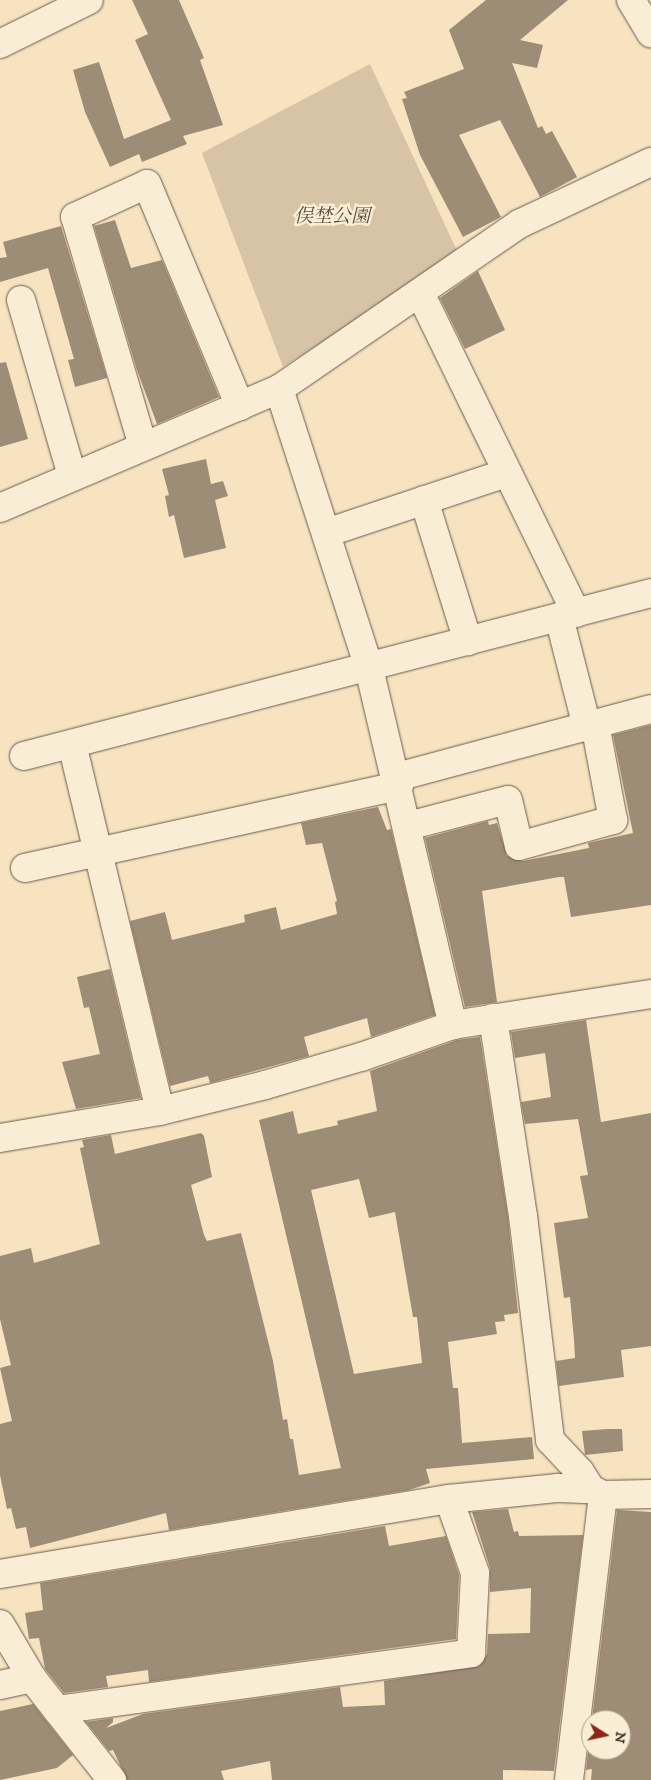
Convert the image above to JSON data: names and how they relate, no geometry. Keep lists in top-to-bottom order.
{
  "parks": ["俣埜公園"],
  "north": "right"
}
